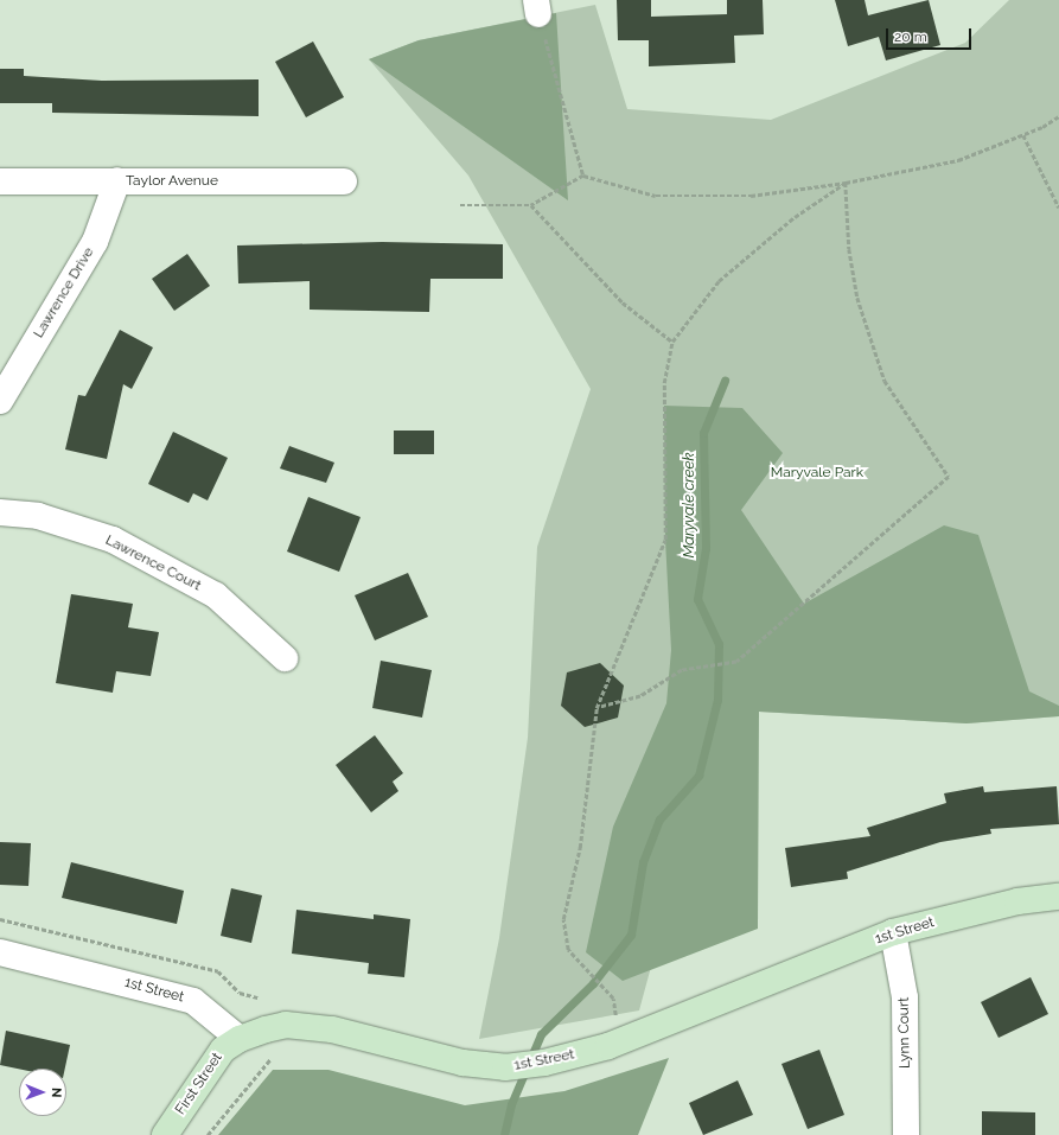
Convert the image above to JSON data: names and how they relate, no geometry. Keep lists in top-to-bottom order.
{
  "streets": {
    "street": [
      "Taylor Avenue",
      "Lawrence Drive",
      "Lawrence Court",
      "1st Street",
      "Lynn Court",
      "First Street"
    ]
  },
  "crossings": [
    ["Taylor Avenue", "Lawrence Drive"],
    ["1st Street", "Lynn Court"],
    ["1st Street", "First Street"]
  ],
  "water": ["Maryvale creek"],
  "parks": ["Maryvale Park"],
  "scale_bar": "20 m",
  "north": "right"
}
